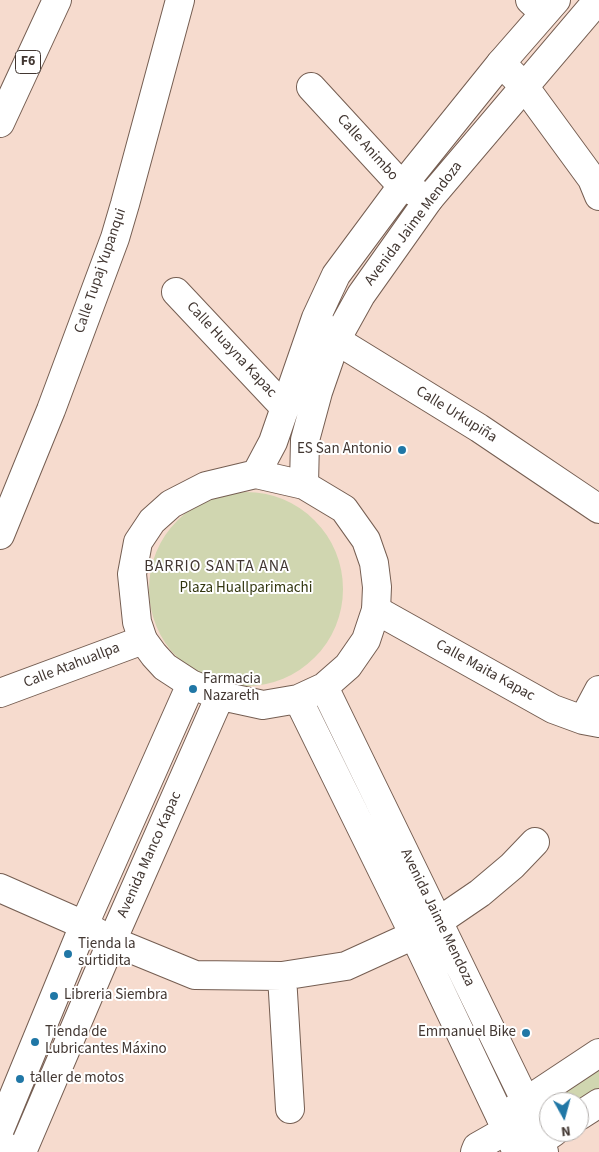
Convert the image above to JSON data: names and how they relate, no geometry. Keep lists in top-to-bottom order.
{
  "streets": {
    "main road": [
      "F6",
      "Calle Animbo",
      "Avenida Jaime Mendoza",
      "Calle Tupaj Yupanqui",
      "Calle Huayna Kapac",
      "Calle Urkupiña",
      "Calle Atahuallpa",
      "Calle Maita Kapac",
      "Avenida Manco Kapac"
    ]
  },
  "crossings": [
    ["Calle Animbo", "Avenida Jaime Mendoza"],
    ["Avenida Jaime Mendoza", "Calle Huayna Kapac"],
    ["Avenida Jaime Mendoza", "Calle Urkupiña"]
  ],
  "districts": ["BARRIO SANTA ANA"],
  "parks": ["Plaza Huallparimachi"],
  "places": [
    "ES San Antonio",
    "Farmacia Nazareth",
    "Tienda la surtidita",
    "Libreria Siembra",
    "Emmanuel Bike",
    "Tienda de Lubricantes Máxino",
    "taller de motos"
  ],
  "north": "bottom"
}
